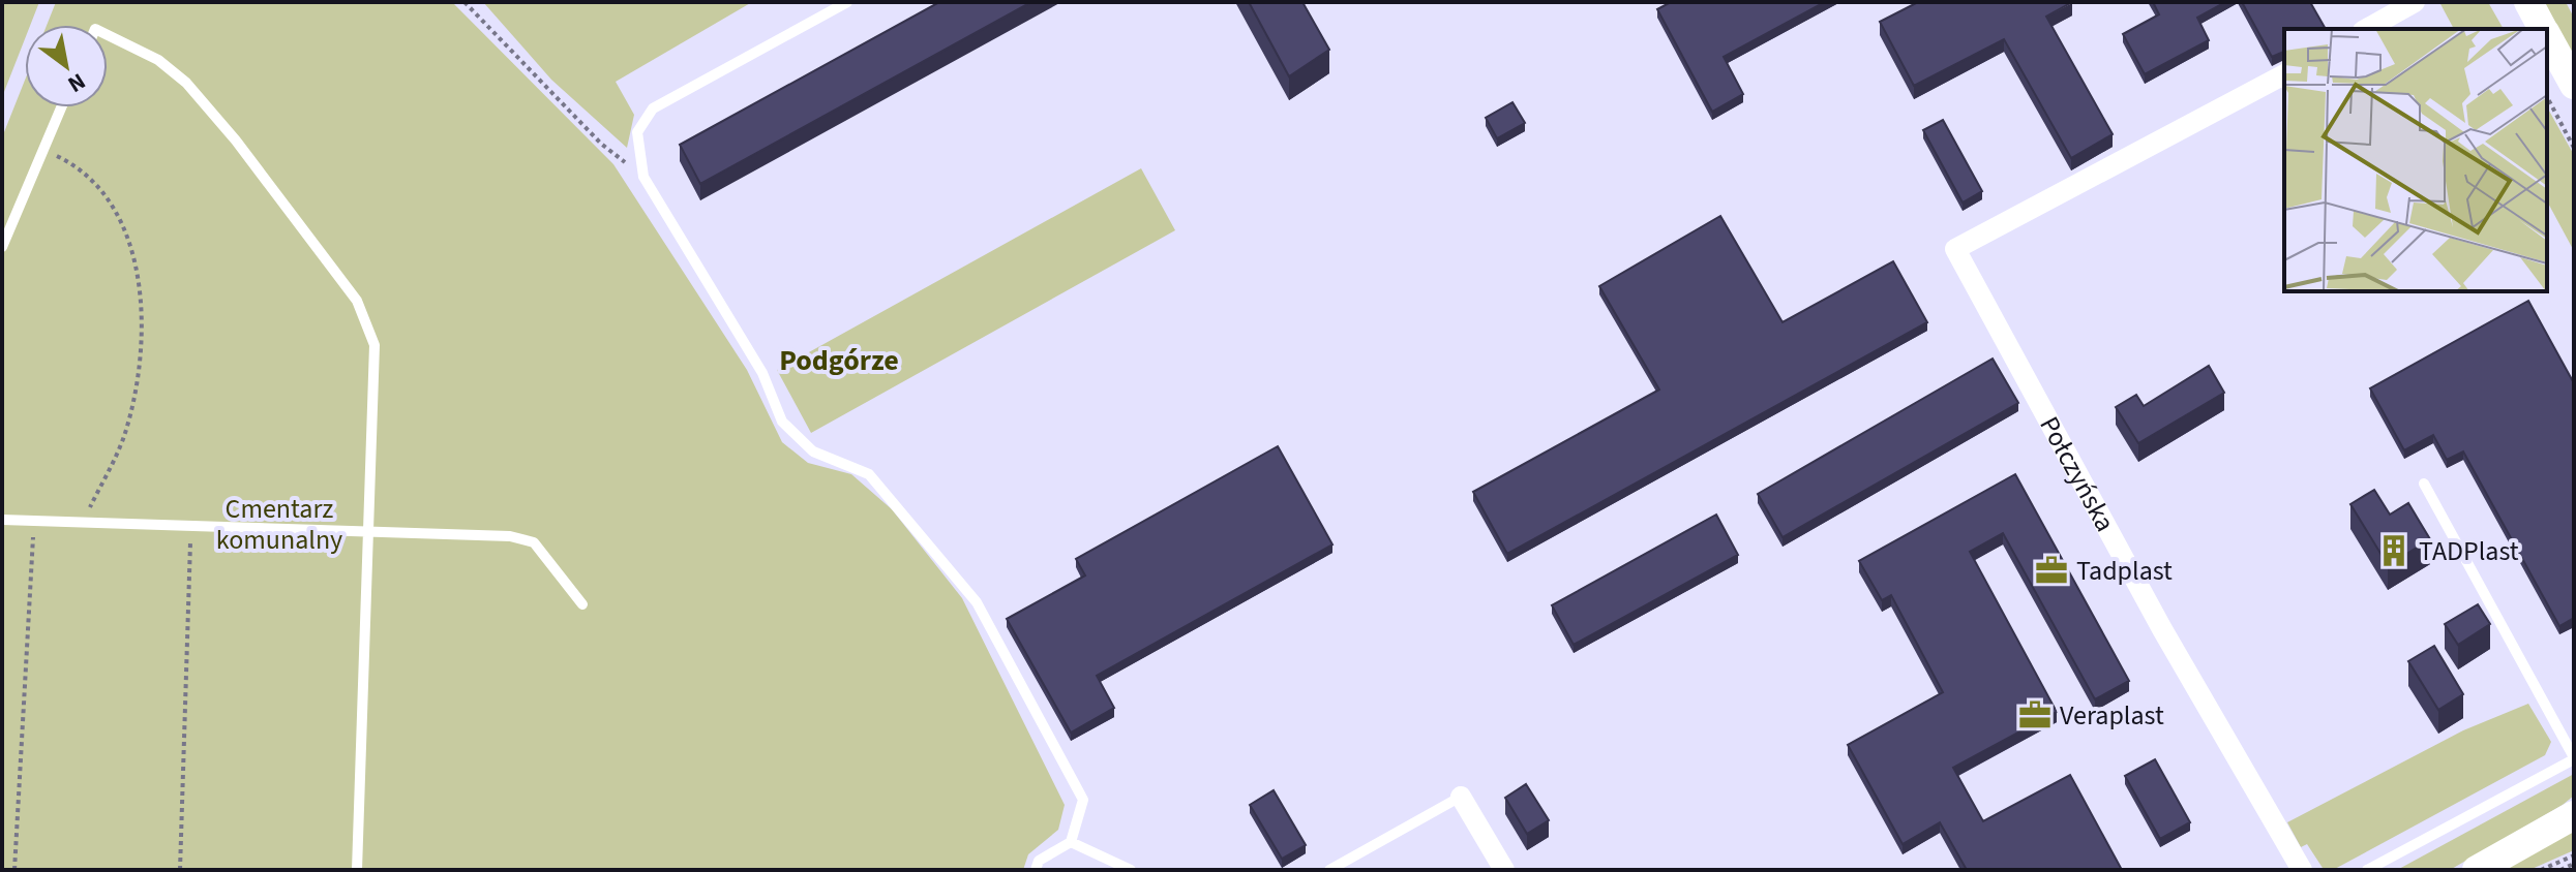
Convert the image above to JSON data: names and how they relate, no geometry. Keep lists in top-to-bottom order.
{
  "streets": {
    "street": ["Połczyńska"]
  },
  "districts": ["Podgórze"],
  "parks": ["Cmentarz komunalny"],
  "places": {
    "building": ["TADPlast"],
    "office": ["Tadplast", "Veraplast"]
  },
  "north": "bottom right"
}
